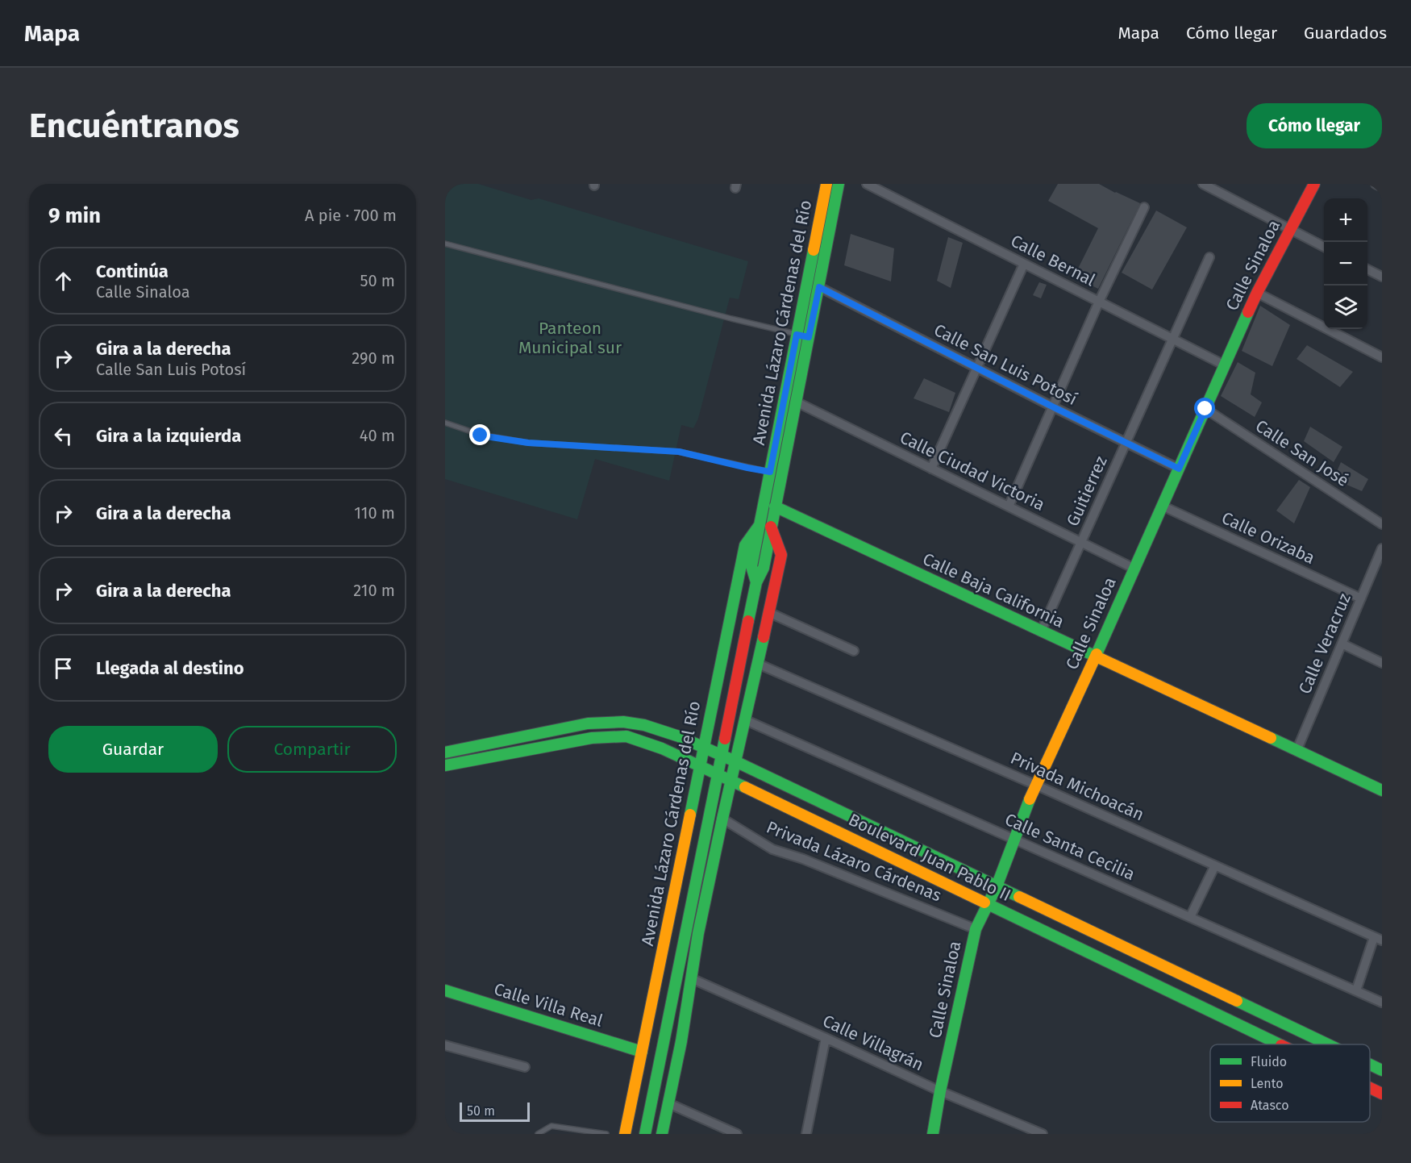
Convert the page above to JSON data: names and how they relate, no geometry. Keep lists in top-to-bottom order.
{
  "streets": {
    "main road": [
      "Calle Sinaloa",
      "Avenida Lázaro Cárdenas del Río",
      "Calle Baja California",
      "Boulevard Juan Pablo II",
      "Calle Villa Real"
    ],
    "street": [
      "Calle Bernal",
      "Calle San Luis Potosí",
      "Calle San José",
      "Calle Ciudad Victoria",
      "Guitierrez",
      "Calle Orizaba",
      "Calle Veracruz",
      "Privada Michoacán",
      "Calle Santa Cecilia",
      "Privada Lázaro Cárdenas",
      "Calle Villagrán"
    ]
  },
  "crossings": [
    ["Calle Bernal", "Calle Sinaloa"],
    ["Calle Bernal", "Guitierrez"],
    ["Calle Sinaloa", "Calle San Luis Potosí"],
    ["Calle Sinaloa", "Calle San José"],
    ["Calle Sinaloa", "Calle Ciudad Victoria"],
    ["Calle Sinaloa", "Calle Orizaba"],
    ["Calle Sinaloa", "Calle Baja California"],
    ["Calle Sinaloa", "Privada Michoacán"],
    ["Calle Sinaloa", "Calle Santa Cecilia"],
    ["Calle Sinaloa", "Boulevard Juan Pablo II"],
    ["Calle Sinaloa", "Privada Lázaro Cárdenas"],
    ["Calle Sinaloa", "Calle Villagrán"],
    ["Avenida Lázaro Cárdenas del Río", "Calle San Luis Potosí"],
    ["Avenida Lázaro Cárdenas del Río", "Calle Ciudad Victoria"],
    ["Avenida Lázaro Cárdenas del Río", "Calle Baja California"],
    ["Avenida Lázaro Cárdenas del Río", "Boulevard Juan Pablo II"],
    ["Avenida Lázaro Cárdenas del Río", "Calle Villa Real"],
    ["Calle San Luis Potosí", "Guitierrez"],
    ["Calle Ciudad Victoria", "Guitierrez"],
    ["Guitierrez", "Calle Baja California"],
    ["Calle Orizaba", "Calle Veracruz"],
    ["Calle Baja California", "Calle Veracruz"]
  ],
  "parks": ["Panteon Municipal sur"],
  "legend": ["Fluido", "Lento", "Atasco"],
  "scale_bar": "50 m",
  "page": {
    "header": "Mapa",
    "nav": ["Mapa", "Cómo llegar", "Guardados"],
    "buttons": [
      "Cómo llegar",
      ["Guardar", "Compartir"]
    ],
    "title": "Encuéntranos",
    "heading": ["9 min", "A pie · 700 m"],
    "map_buttons": ["+", "−"],
    "list": [
      ["Continúa", "Calle Sinaloa", "50 m"],
      ["Gira a la derecha", "Calle San Luis Potosí", "290 m"],
      ["Gira a la izquierda", "40 m"],
      ["Gira a la derecha", "110 m"],
      ["Gira a la derecha", "210 m"],
      "Llegada al destino"
    ],
    "scale": "50 m"
  }
}
